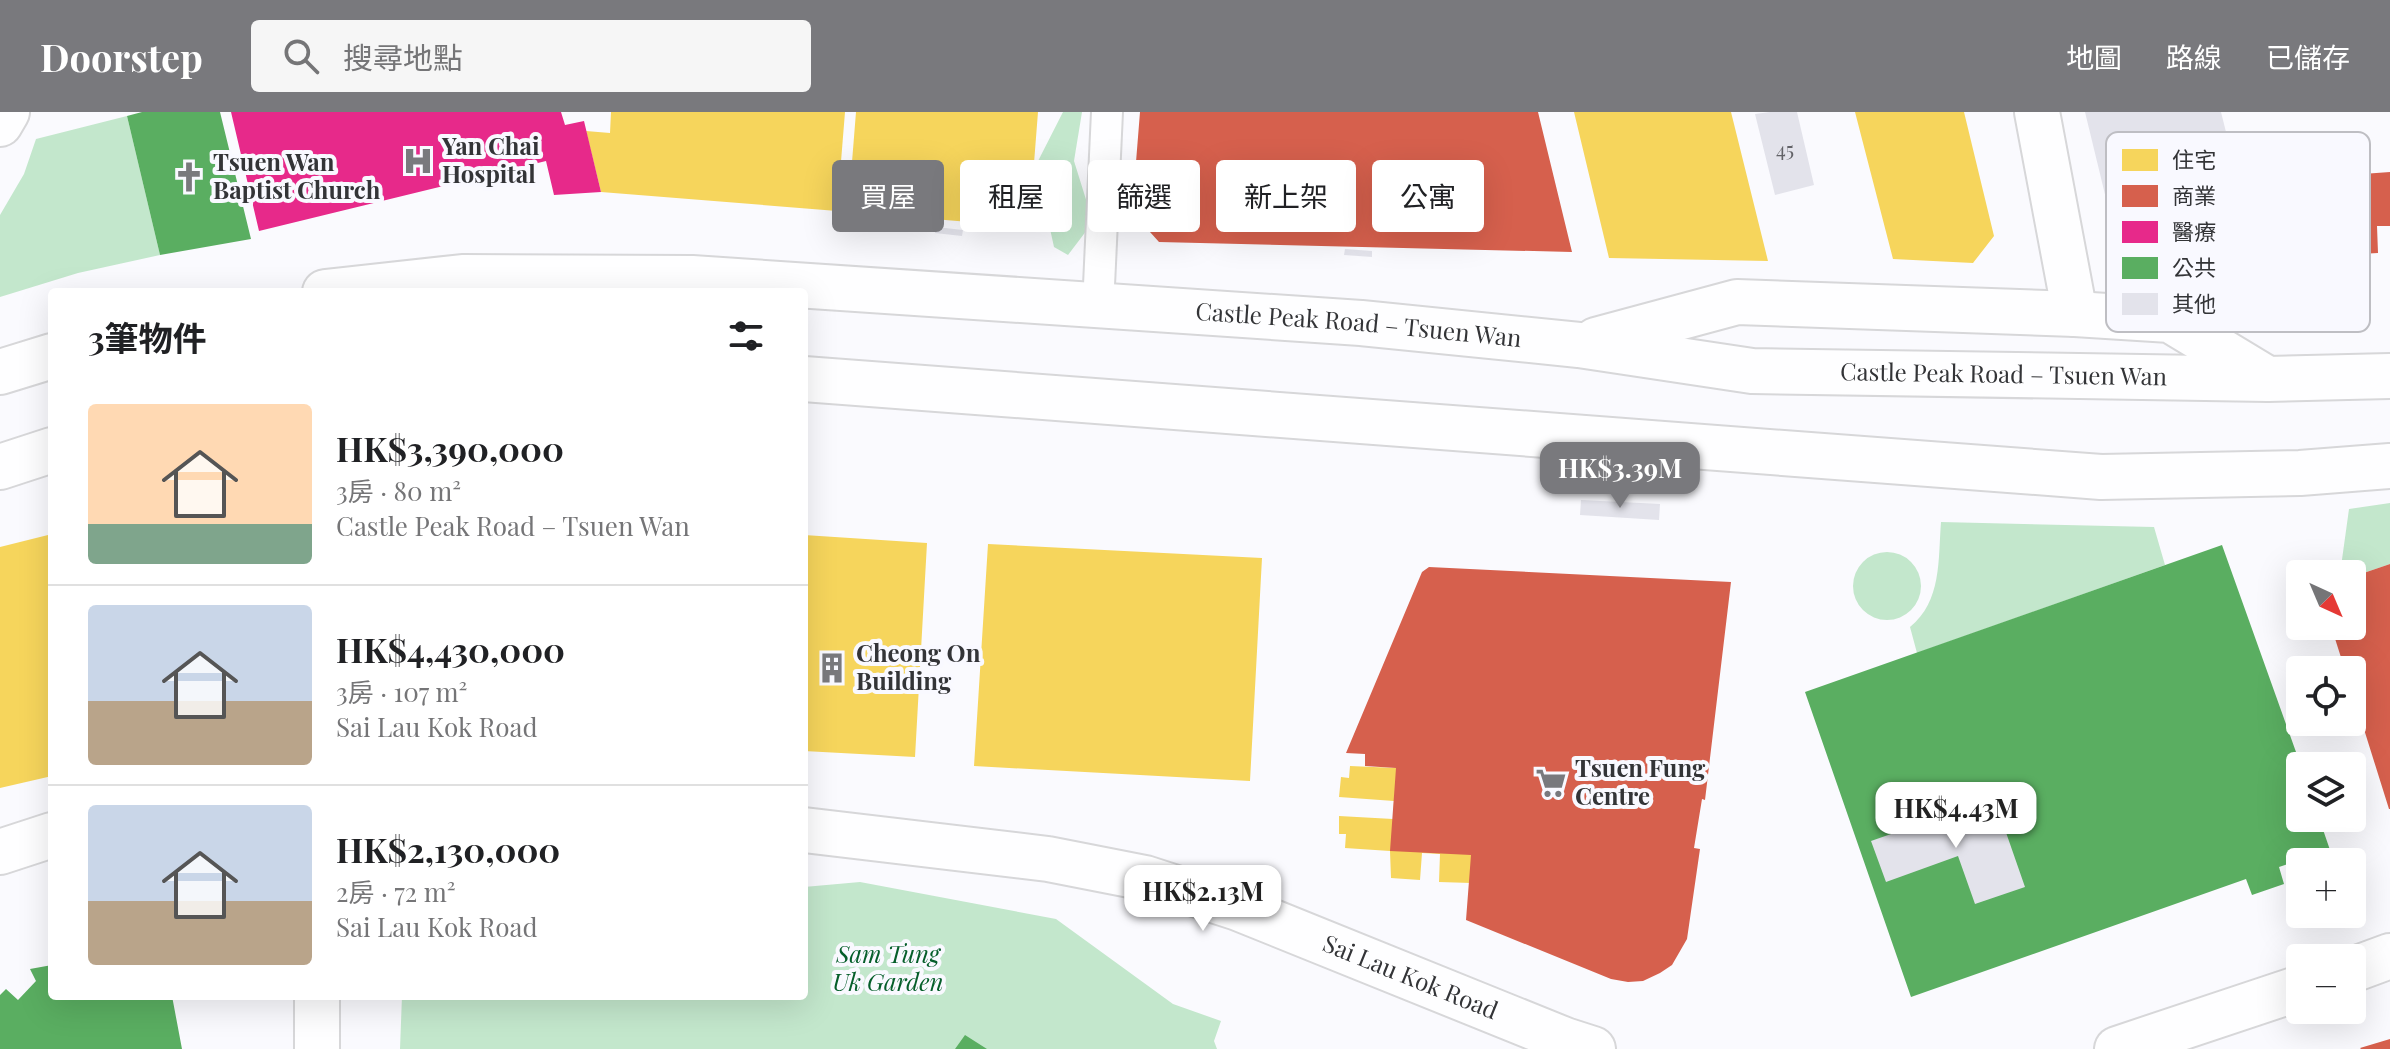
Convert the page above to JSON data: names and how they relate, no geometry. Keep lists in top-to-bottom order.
{
  "streets": {
    "main road": ["Castle Peak Road – Tsuen Wan", "Sai Lau Kok Road"]
  },
  "parks": ["Sam Tung Uk Garden"],
  "places": {
    "hospital": ["Yan Chai Hospital"],
    "church": ["Tsuen Wan Baptist Church"],
    "building": ["Cheong On Building"],
    "supermarket": ["Tsuen Fung Centre"]
  },
  "house_numbers": ["45"],
  "legend": [
    "住宅",
    "商業",
    "醫療",
    "公共",
    "其他"
  ],
  "north": "bottom right",
  "page": {
    "header": "Doorstep",
    "search": "搜尋地點",
    "nav": ["地圖", "路線", "已儲存"],
    "chip": [
      "買屋",
      "租屋",
      "篩選",
      "新上架",
      "公寓"
    ],
    "heading": "3筆物件",
    "list": [
      {
        "name": "HK$3,390,000",
        "note": "3房 · 80 m² · Castle Peak Road – Tsuen Wan"
      },
      {
        "name": "HK$4,430,000",
        "note": "3房 · 107 m² · Sai Lau Kok Road"
      },
      {
        "name": "HK$2,130,000",
        "note": "2房 · 72 m² · Sai Lau Kok Road"
      }
    ],
    "price": ["HK$3.39M", "HK$4.43M", "HK$2.13M"],
    "map_buttons": ["+", "−"]
  }
}
